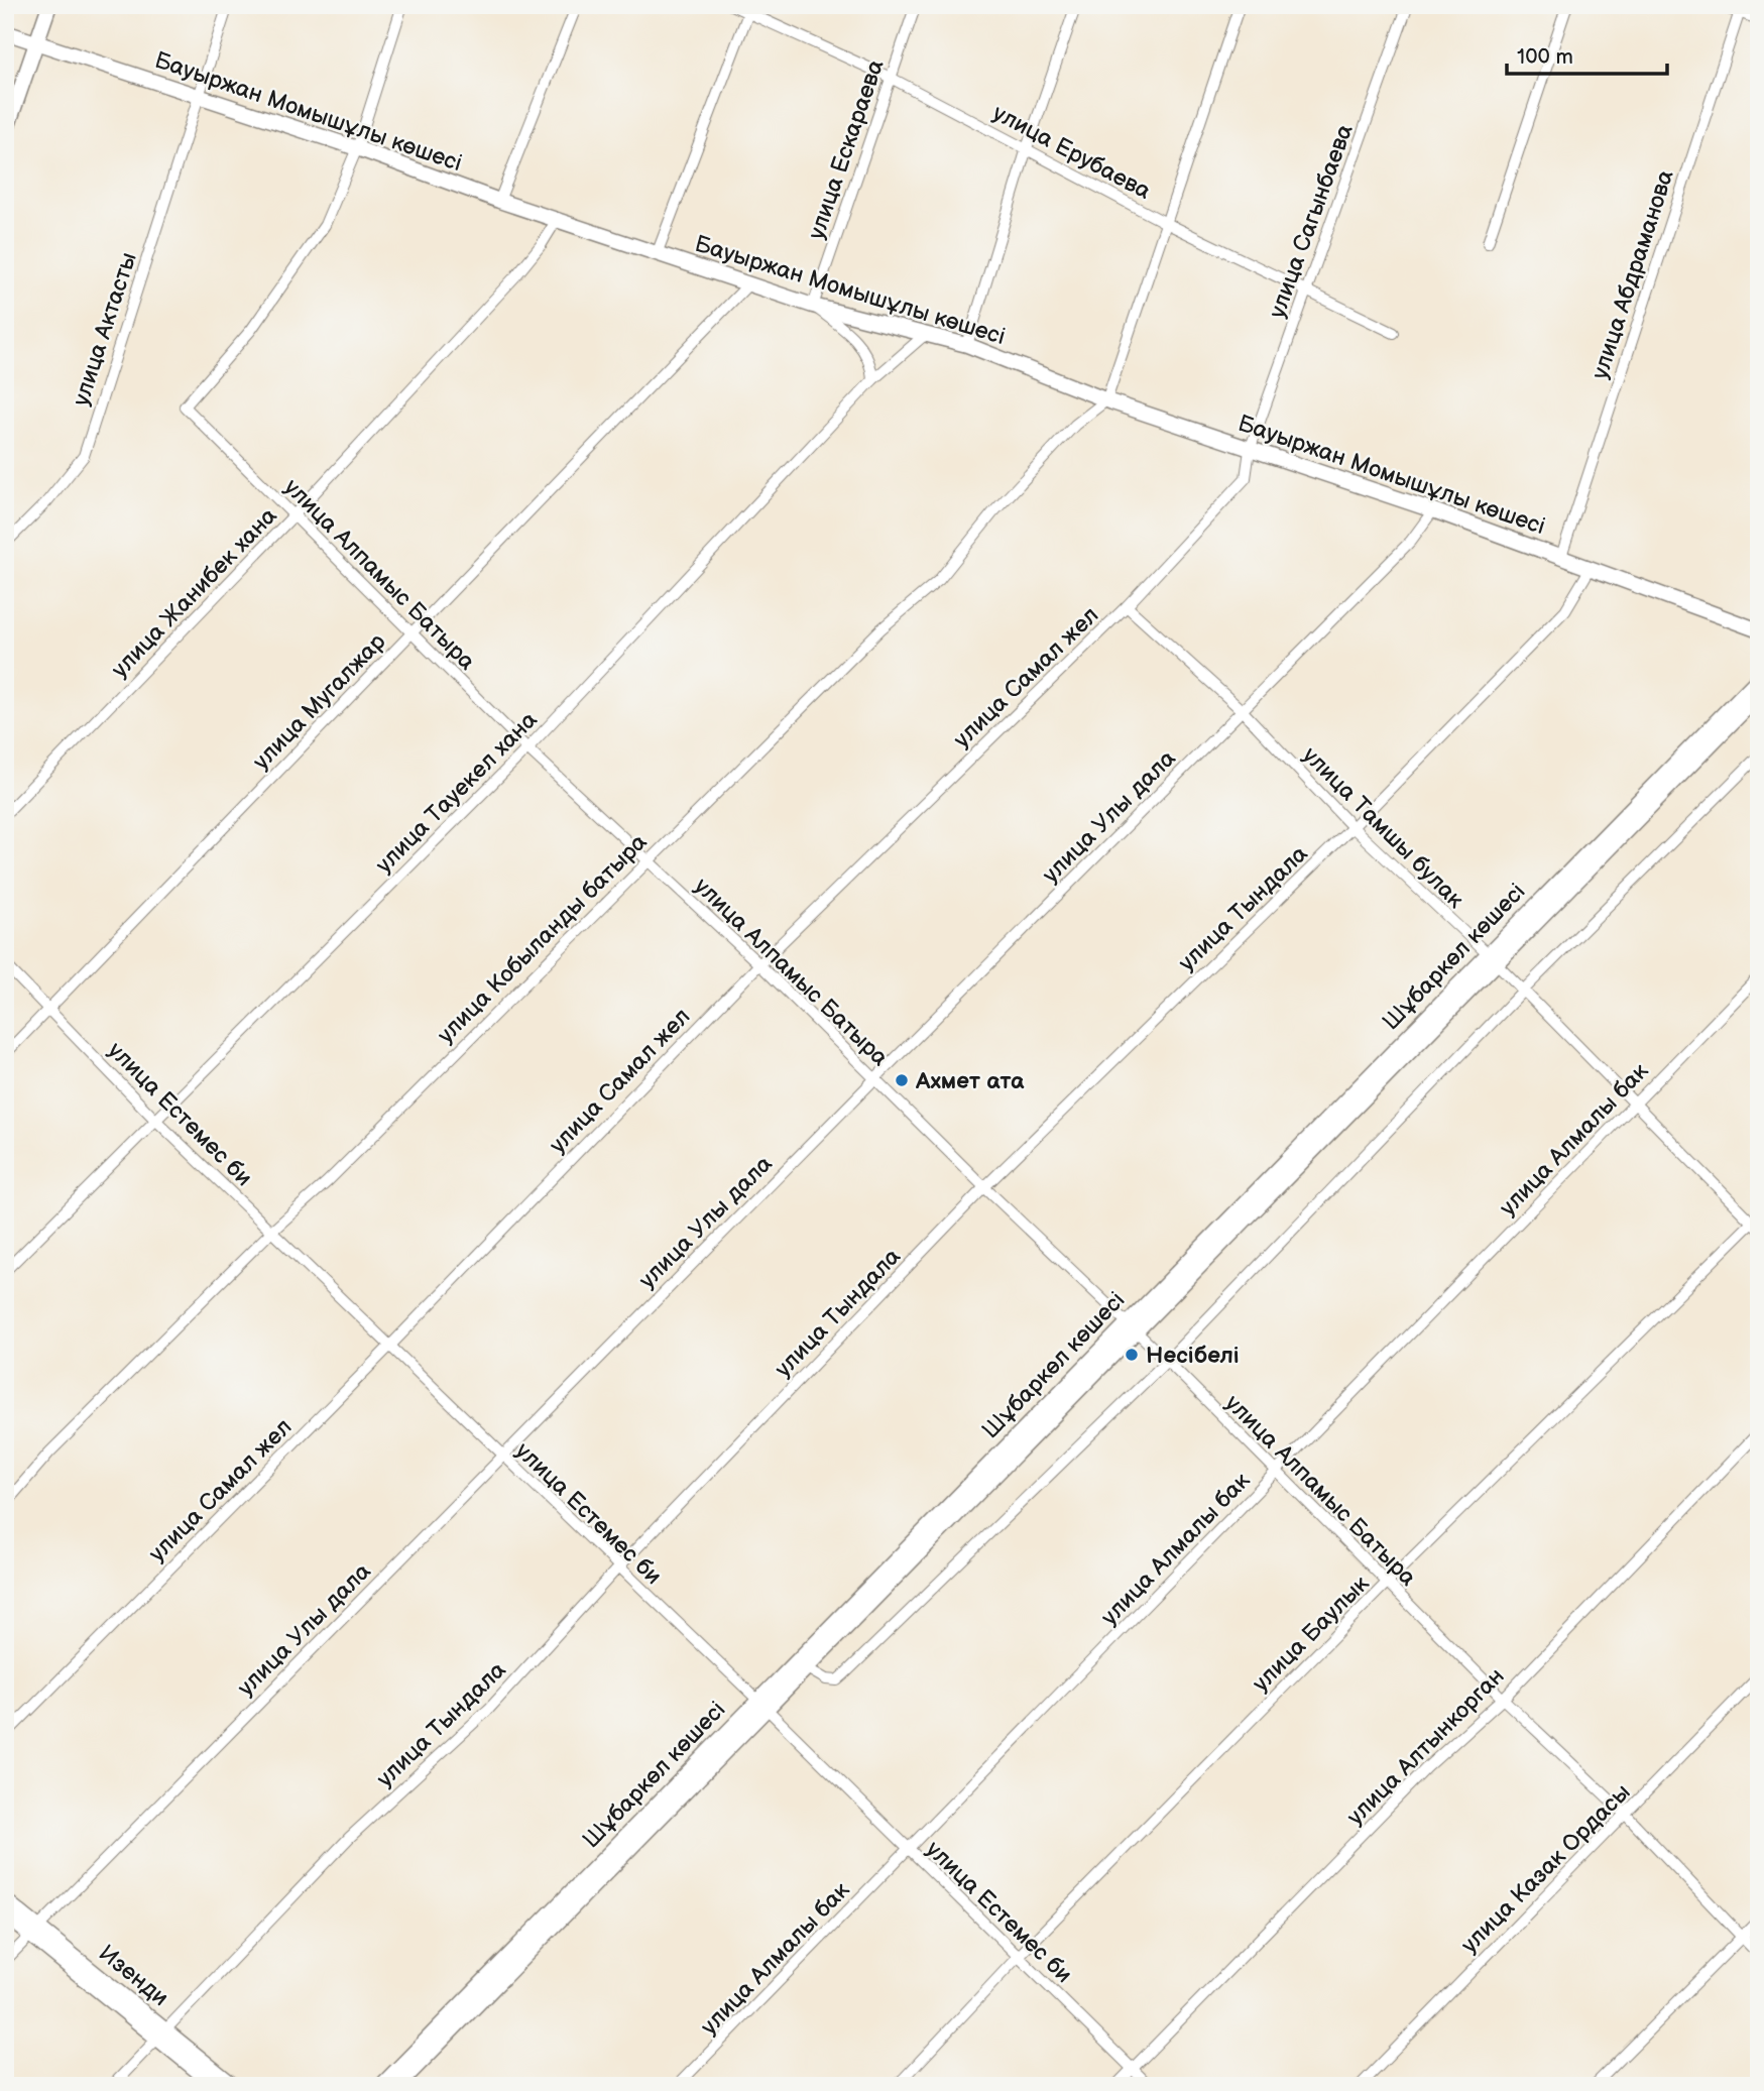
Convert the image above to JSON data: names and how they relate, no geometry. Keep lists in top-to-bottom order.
{
  "streets": {
    "street": [
      "Бауыржан Момышұлы көшесі",
      "улица Ескараева",
      "улица Ерубаева",
      "улица Сагынбаева",
      "улица Абдраманова",
      "улица Актасты",
      "улица Алпамыс Батыра",
      "улица Жанибек хана",
      "улица Самал жел",
      "улица Мугалжар",
      "улица Тауекел хана",
      "улица Улы дала",
      "улица Тамшы булак",
      "улица Тындала",
      "улица Кобыланды батыра",
      "Шұбаркөл көшесі",
      "улица Естемес би",
      "улица Алмалы бак",
      "улица Баулык",
      "улица Алтынкорган",
      "улица Казак Ордасы",
      "Изенди"
    ]
  },
  "crossings": [
    ["Бауыржан Момышұлы көшесі", "улица Ескараева"],
    ["Бауыржан Момышұлы көшесі", "улица Сагынбаева"],
    ["Бауыржан Момышұлы көшесі", "улица Абдраманова"],
    ["Бауыржан Момышұлы көшесі", "улица Актасты"],
    ["Бауыржан Момышұлы көшесі", "улица Алпамыс Батыра"],
    ["Бауыржан Момышұлы көшесі", "улица Жанибек хана"],
    ["Бауыржан Момышұлы көшесі", "улица Самал жел"],
    ["Бауыржан Момышұлы көшесі", "улица Мугалжар"],
    ["Бауыржан Момышұлы көшесі", "улица Тауекел хана"],
    ["Бауыржан Момышұлы көшесі", "улица Улы дала"],
    ["Бауыржан Момышұлы көшесі", "улица Тындала"],
    ["Бауыржан Момышұлы көшесі", "улица Кобыланды батыра"],
    ["улица Ескараева", "улица Ерубаева"],
    ["улица Ерубаева", "улица Сагынбаева"],
    ["улица Сагынбаева", "улица Самал жел"],
    ["улица Алпамыс Батыра", "улица Жанибек хана"],
    ["улица Алпамыс Батыра", "улица Самал жел"],
    ["улица Алпамыс Батыра", "улица Мугалжар"],
    ["улица Алпамыс Батыра", "улица Тауекел хана"],
    ["улица Алпамыс Батыра", "улица Улы дала"],
    ["улица Алпамыс Батыра", "улица Тындала"],
    ["улица Алпамыс Батыра", "улица Кобыланды батыра"],
    ["улица Алпамыс Батыра", "Шұбаркөл көшесі"],
    ["улица Алпамыс Батыра", "улица Алмалы бак"],
    ["улица Алпамыс Батыра", "улица Баулык"],
    ["улица Алпамыс Батыра", "улица Алтынкорган"],
    ["улица Алпамыс Батыра", "улица Казак Ордасы"],
    ["улица Самал жел", "улица Тамшы булак"],
    ["улица Самал жел", "улица Естемес би"],
    ["улица Мугалжар", "улица Естемес би"],
    ["улица Тауекел хана", "улица Естемес би"],
    ["улица Улы дала", "улица Тамшы булак"],
    ["улица Улы дала", "улица Естемес би"],
    ["улица Улы дала", "Изенди"],
    ["улица Тамшы булак", "улица Тындала"],
    ["улица Тамшы булак", "Шұбаркөл көшесі"],
    ["улица Тамшы булак", "улица Алмалы бак"],
    ["улица Тамшы булак", "улица Баулык"],
    ["улица Тындала", "улица Естемес би"],
    ["улица Тындала", "Изенди"],
    ["улица Кобыланды батыра", "улица Естемес би"],
    ["Шұбаркөл көшесі", "улица Естемес би"],
    ["улица Естемес би", "улица Алмалы бак"],
    ["улица Естемес би", "улица Баулык"],
    ["улица Естемес би", "улица Алтынкорган"]
  ],
  "places": ["Ахмет ата", "Несібелі"],
  "scale_bar": "100 m"
}
